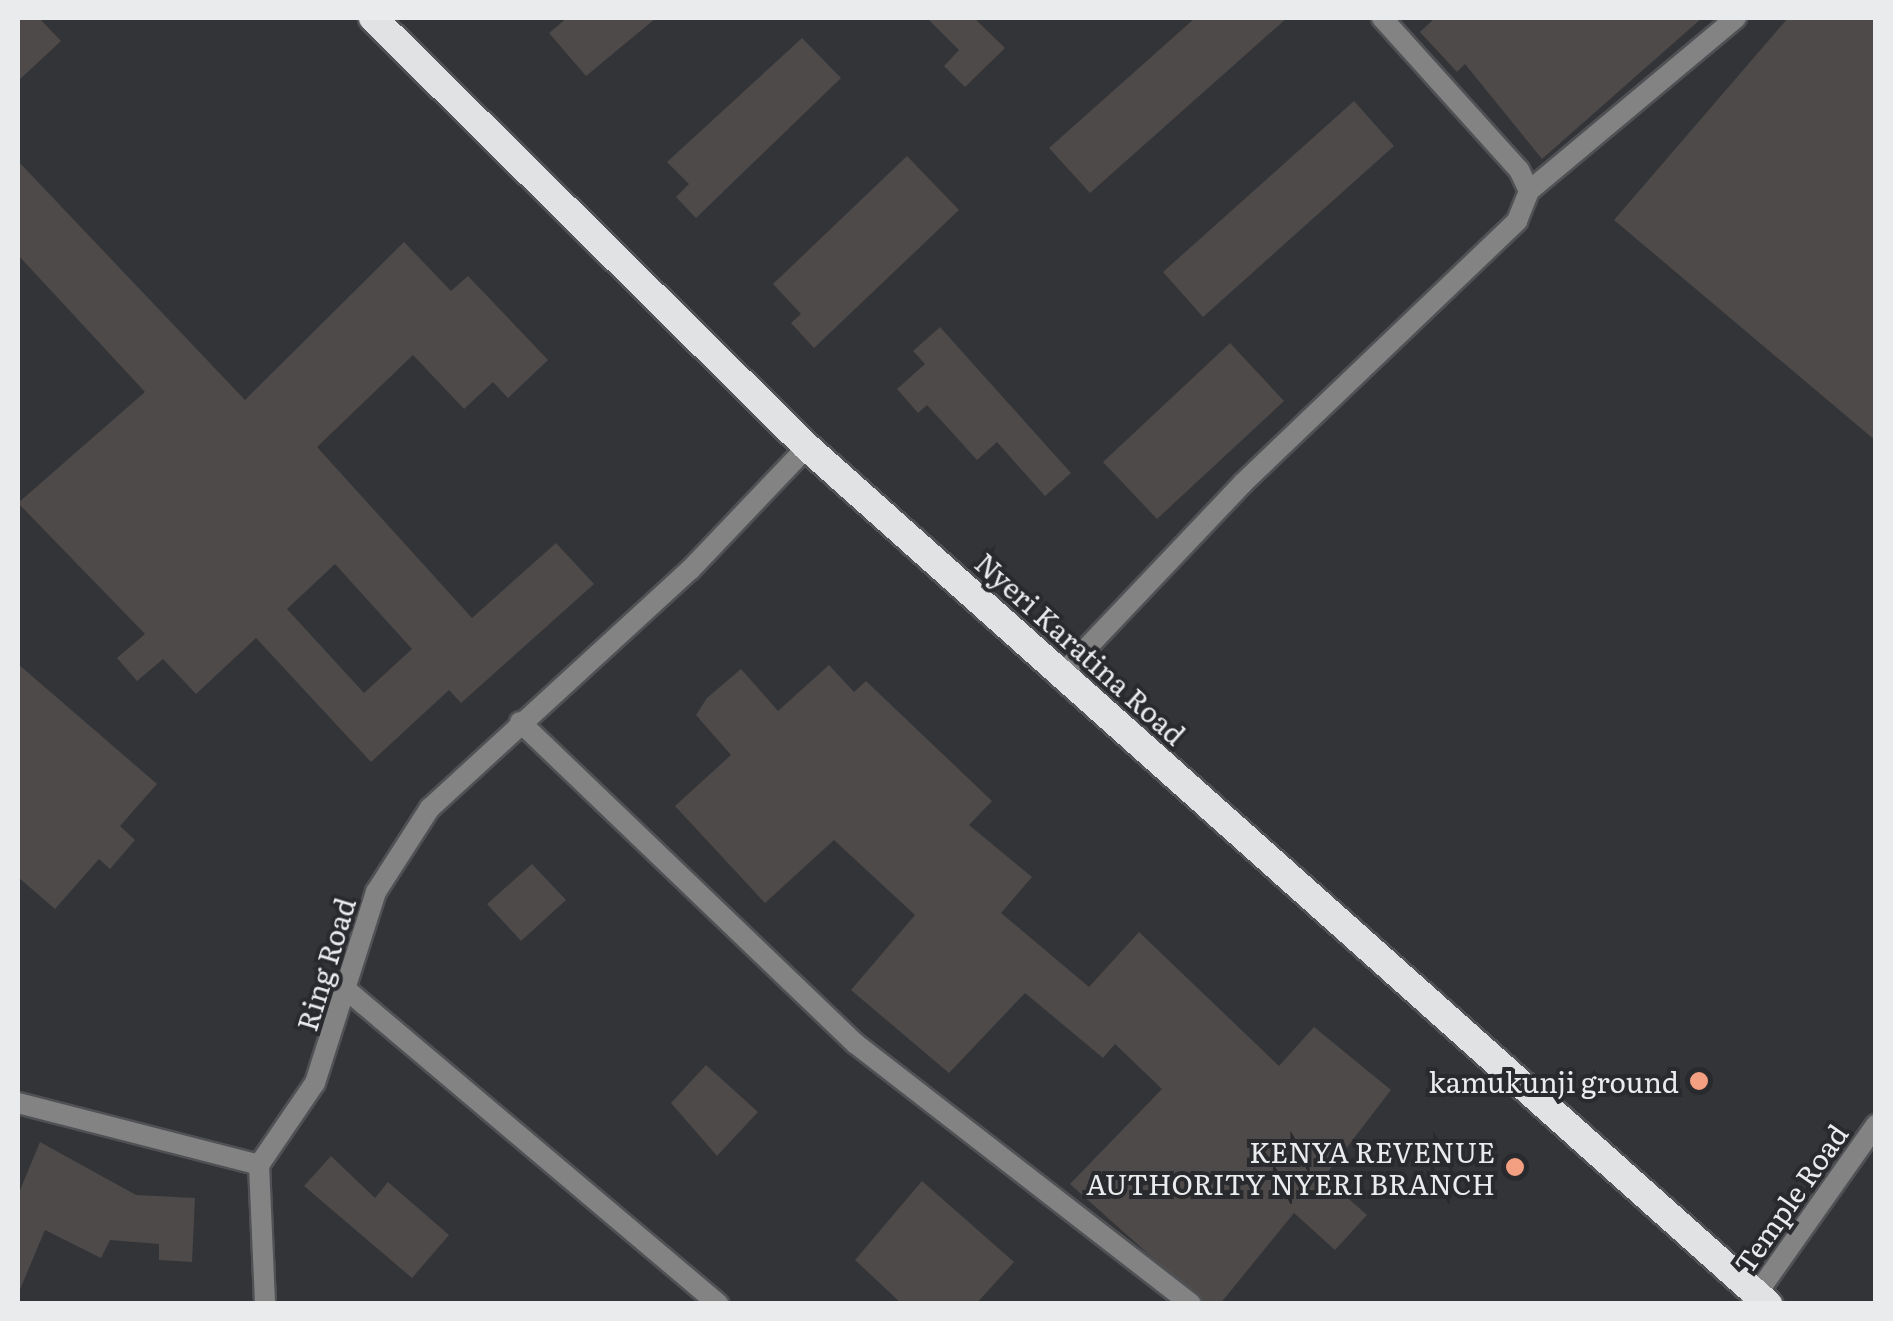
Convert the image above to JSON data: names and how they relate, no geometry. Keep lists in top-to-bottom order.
{
  "streets": {
    "highway": ["Nyeri Karatina Road"],
    "street": ["Ring Road", "Temple Road"]
  },
  "crossings": [
    ["Nyeri Karatina Road", "Ring Road"],
    ["Nyeri Karatina Road", "Temple Road"]
  ],
  "places": ["kamukunji ground", "KENYA REVENUE AUTHORITY NYERI BRANCH"]
}
